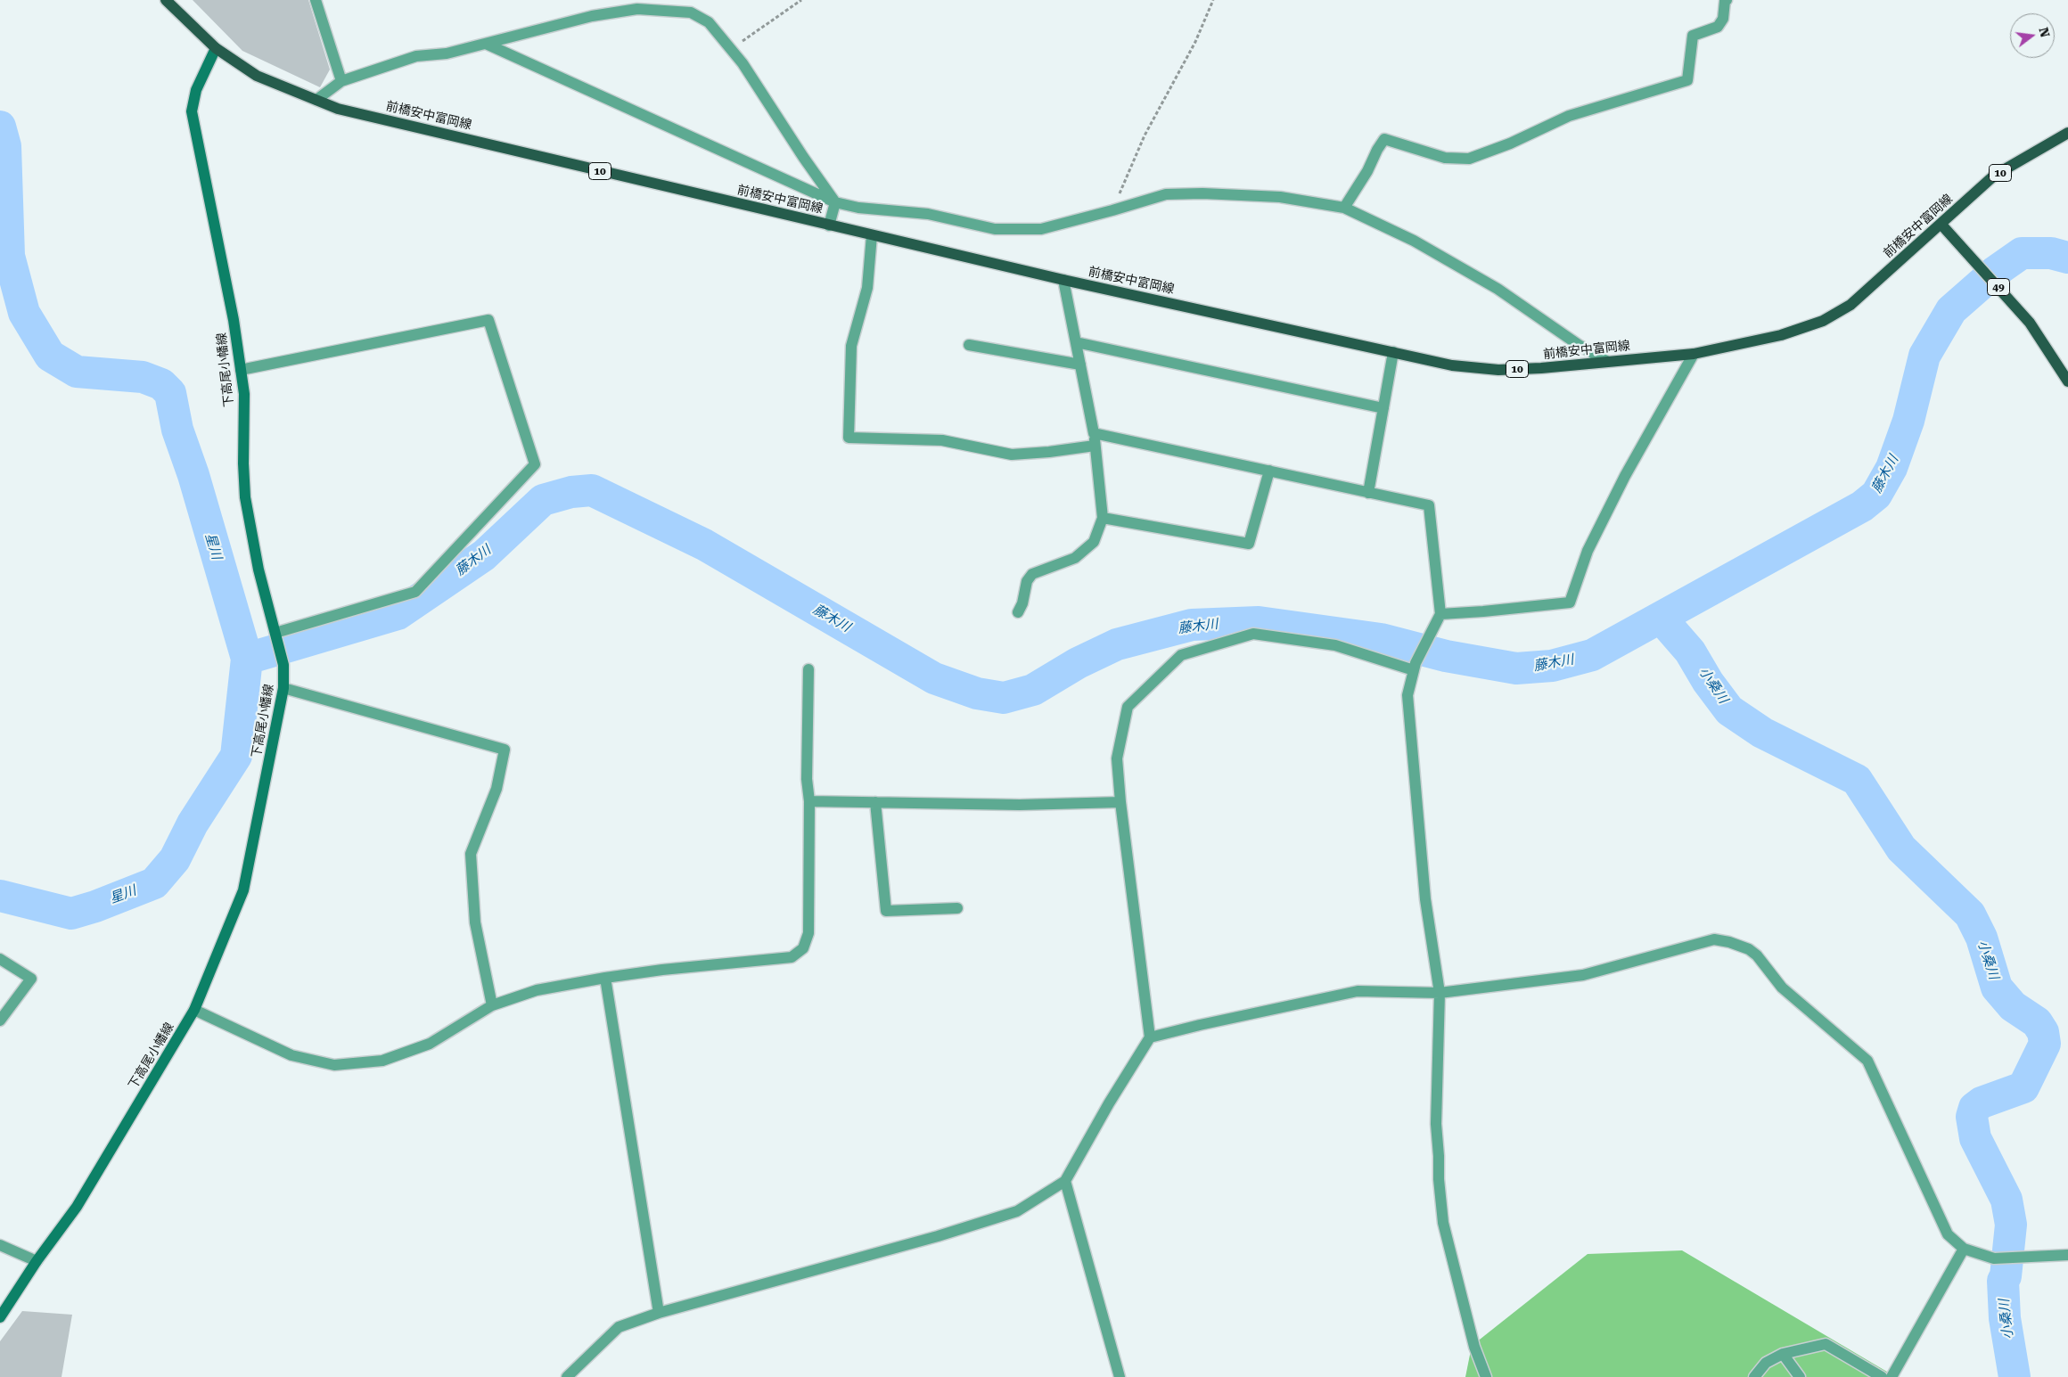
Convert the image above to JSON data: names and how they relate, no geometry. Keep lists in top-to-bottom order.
{
  "streets": {
    "main road": [
      "前橋安中富岡線",
      "10",
      "49",
      "下高尾小幡線"
    ]
  },
  "crossings": [
    ["前橋安中富岡線", "49"],
    ["前橋安中富岡線", "下高尾小幡線"]
  ],
  "water": ["藤木川", "星川", "小桑川"],
  "north": "right"
}
